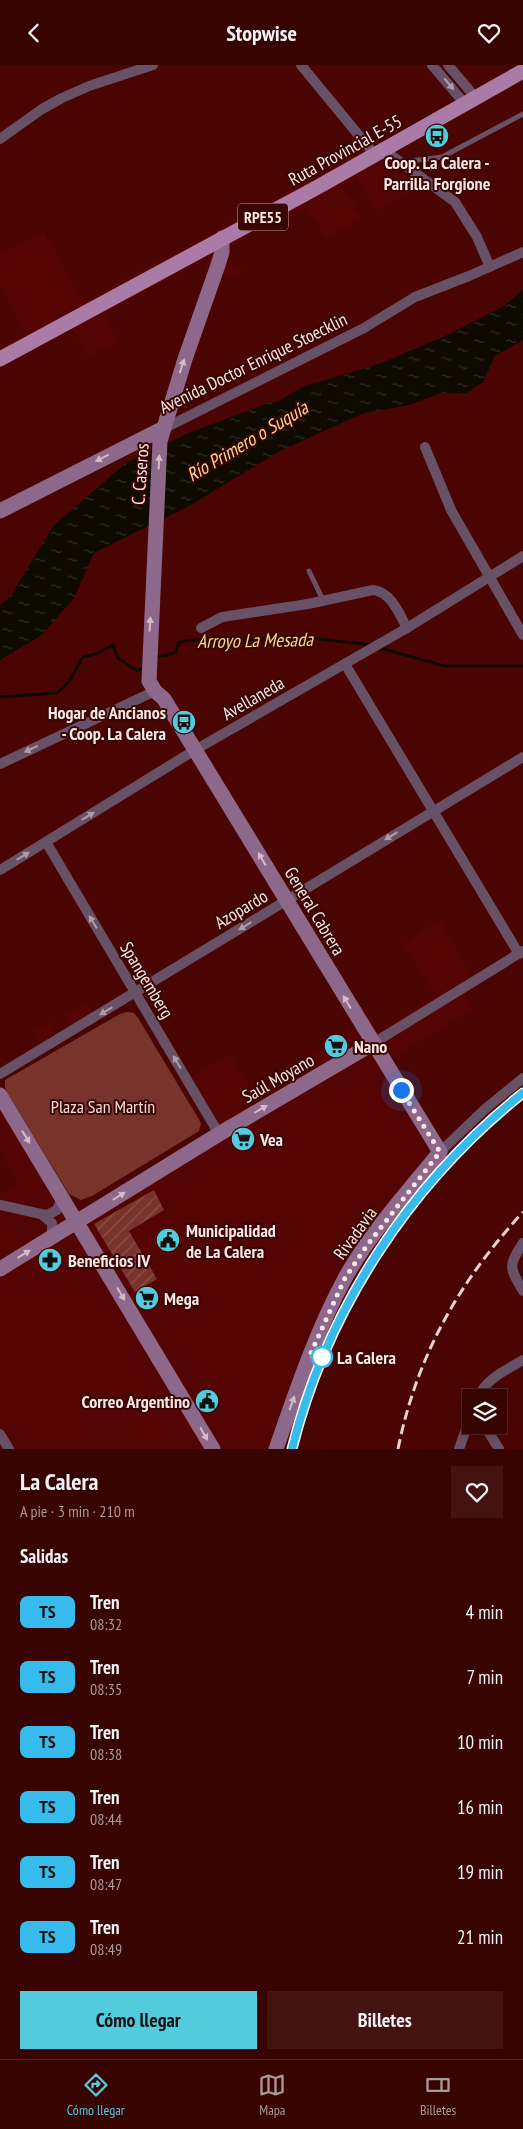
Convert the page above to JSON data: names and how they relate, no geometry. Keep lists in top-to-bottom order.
{
  "streets": {
    "main road": ["Ruta Provincial E-55", "RPE55"],
    "street": [
      "Avenida Doctor Enrique Stoecklin",
      "C. Caseros",
      "Avellaneda",
      "Azopardo",
      "General Cabrera",
      "Spangemberg",
      "Saúl Moyano",
      "Rivadavia"
    ]
  },
  "crossings": [
    ["Ruta Provincial E-55", "C. Caseros"],
    ["Avenida Doctor Enrique Stoecklin", "C. Caseros"],
    ["C. Caseros", "General Cabrera"],
    ["Avellaneda", "General Cabrera"],
    ["Avellaneda", "Spangemberg"],
    ["Azopardo", "General Cabrera"],
    ["Azopardo", "Spangemberg"],
    ["General Cabrera", "Saúl Moyano"],
    ["General Cabrera", "Rivadavia"],
    ["Spangemberg", "Saúl Moyano"]
  ],
  "one_way": [
    "C. Caseros",
    "Azopardo",
    "General Cabrera",
    "Spangemberg",
    "Saúl Moyano",
    "Rivadavia"
  ],
  "water": ["Río Primero o Suquía", "Arroyo La Mesada"],
  "parks": ["Plaza San Martín"],
  "places": {
    "bus stop": ["Coop. La Calera - Parrilla Forgione", "Hogar de Ancianos - Coop. La Calera"],
    "supermarket": ["Nano", "Vea", "Mega"],
    "public building": ["Municipalidad de La Calera", "Correo Argentino"],
    "pharmacy": ["Beneficios IV"],
    "other": ["La Calera"]
  },
  "page": {
    "header": "Stopwise",
    "heading": [
      ["La Calera", "A pie · 3 min · 210 m"],
      "Salidas"
    ],
    "list": [
      {
        "mark": "TS",
        "name": "Tren",
        "note": "08:32",
        "value": "4 min"
      },
      {
        "mark": "TS",
        "name": "Tren",
        "note": "08:35",
        "value": "7 min"
      },
      {
        "mark": "TS",
        "name": "Tren",
        "note": "08:38",
        "value": "10 min"
      },
      {
        "mark": "TS",
        "name": "Tren",
        "note": "08:44",
        "value": "16 min"
      },
      {
        "mark": "TS",
        "name": "Tren",
        "note": "08:47",
        "value": "19 min"
      },
      {
        "mark": "TS",
        "name": "Tren",
        "note": "08:49",
        "value": "21 min"
      }
    ],
    "buttons": ["Cómo llegar", "Billetes"],
    "tabs": ["Cómo llegar", "Mapa", "Billetes"]
  }
}
